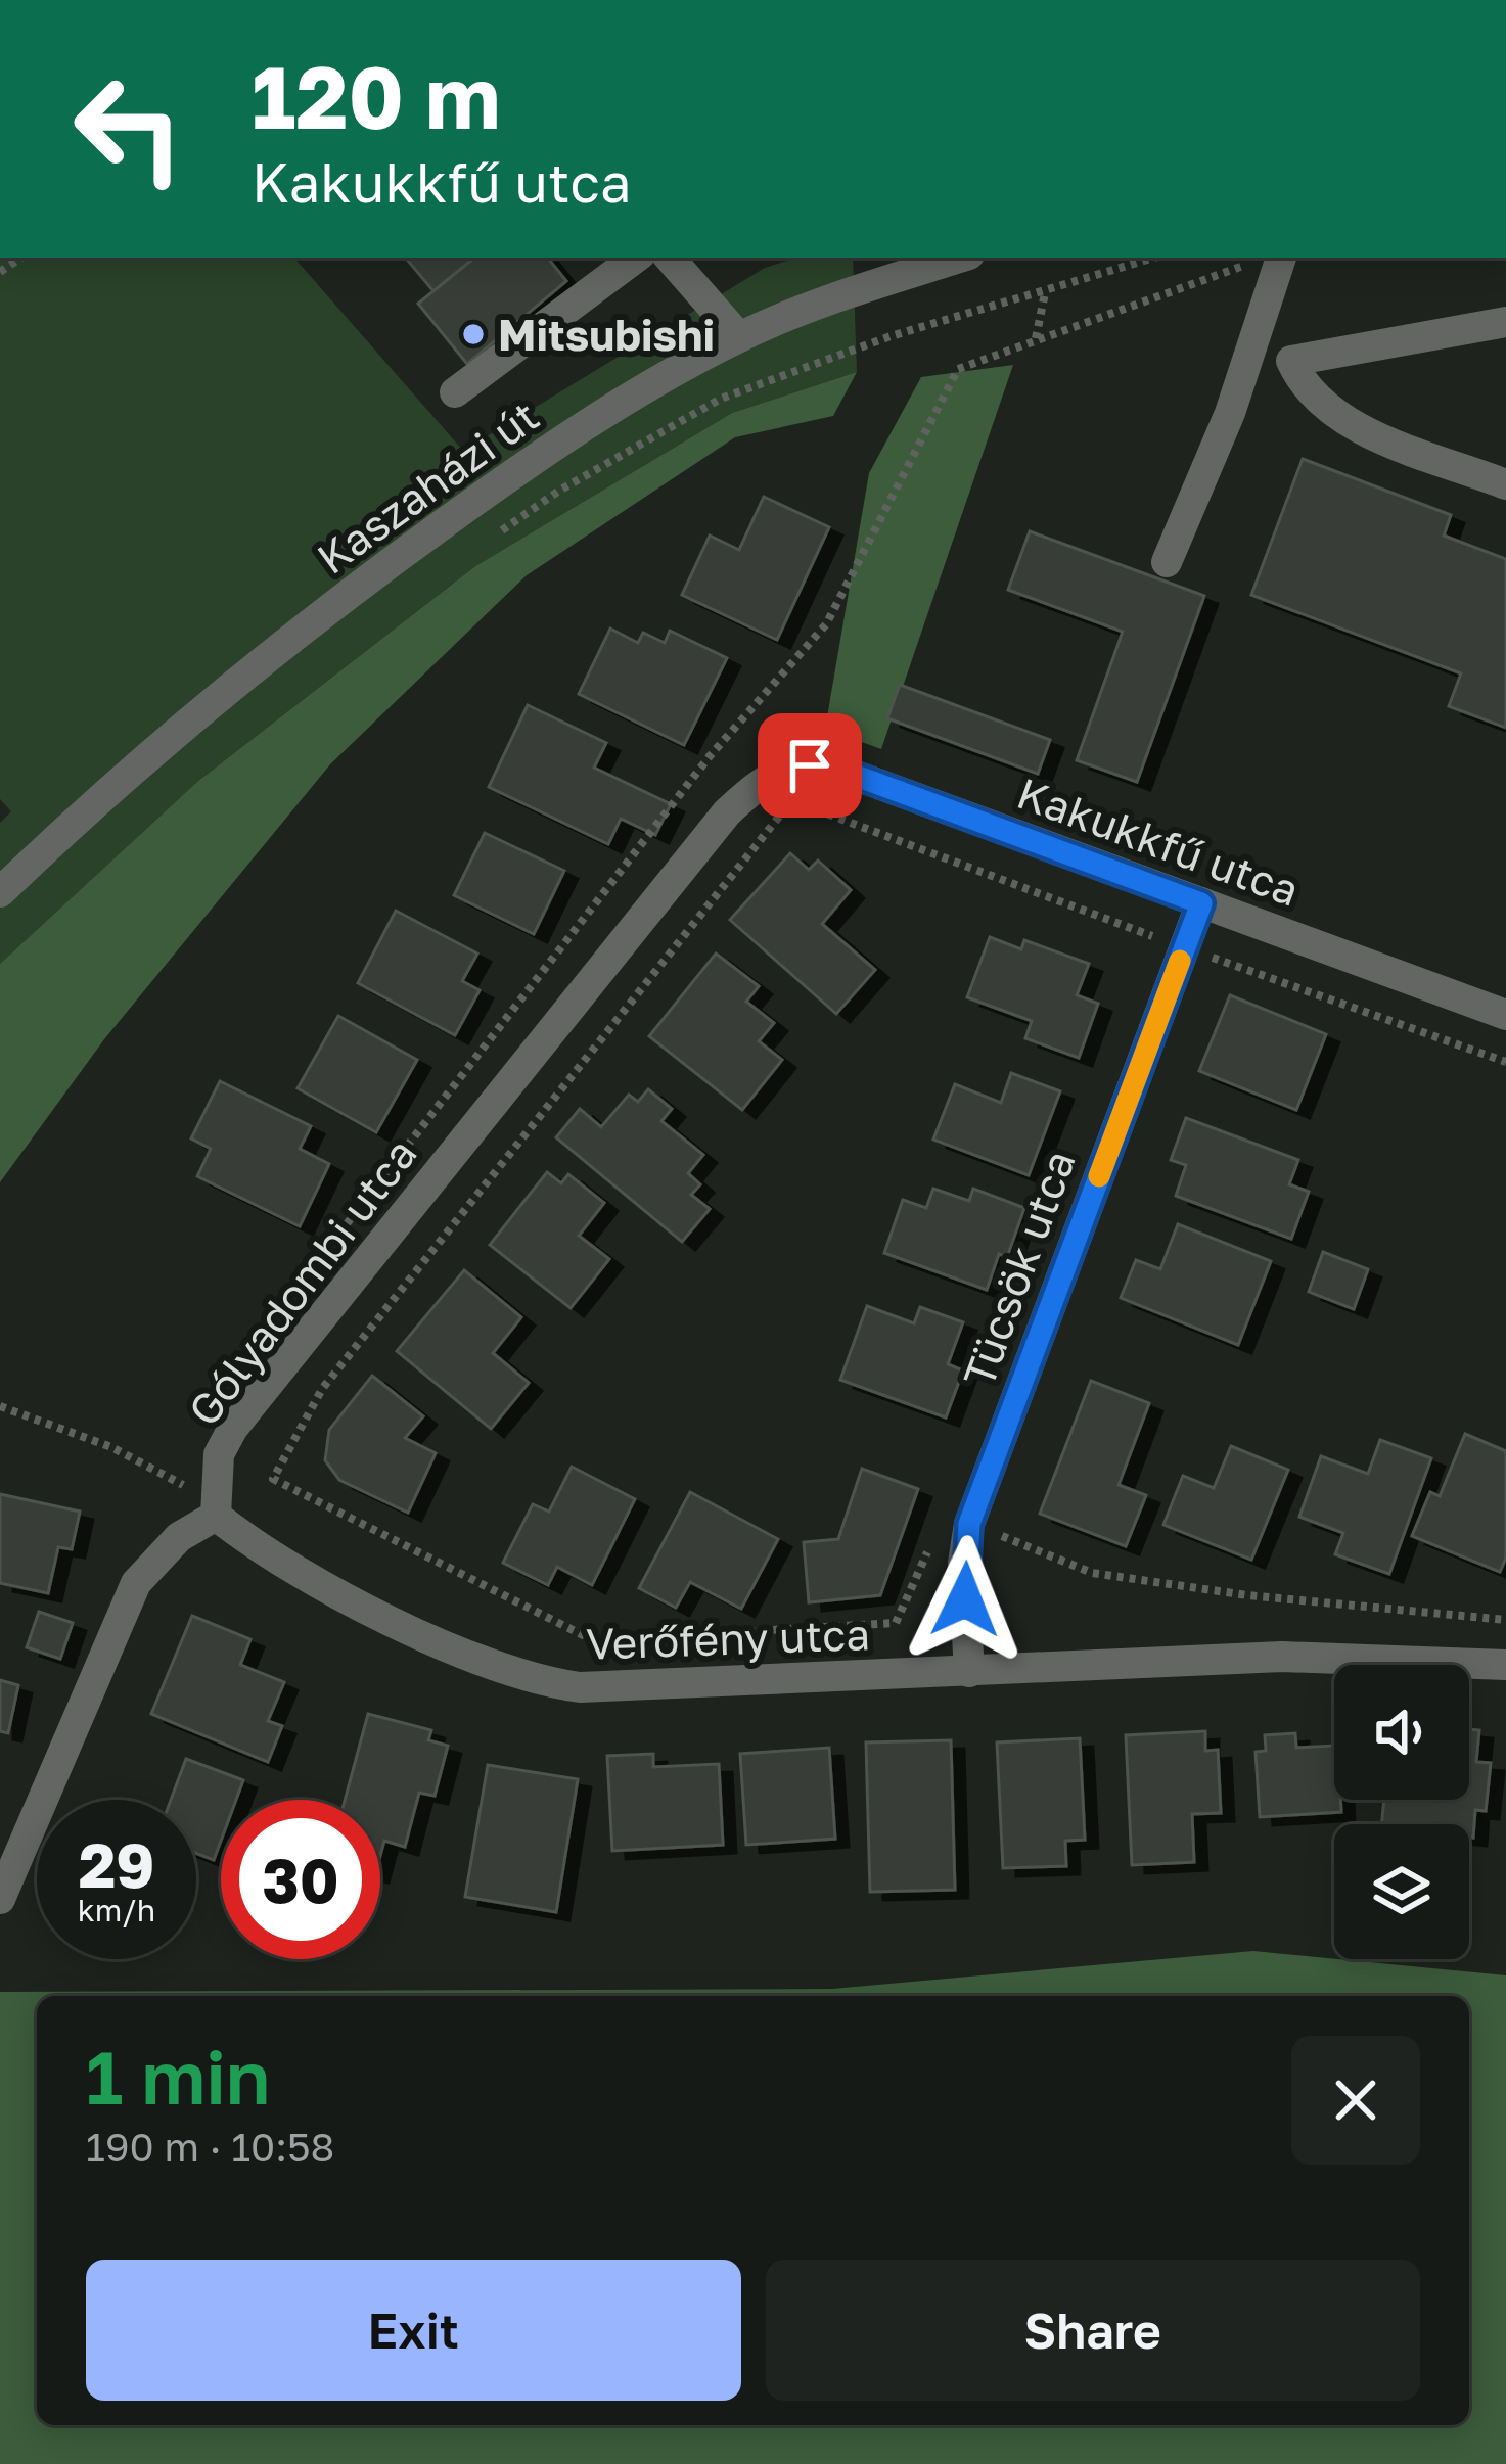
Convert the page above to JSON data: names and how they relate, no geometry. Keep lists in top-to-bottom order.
{
  "streets": {
    "street": [
      "Kaszaházi út",
      "Kakukkfű utca",
      "Tücsök utca",
      "Gólyadombi utca",
      "Verőfény utca"
    ]
  },
  "crossings": [
    ["Kakukkfű utca", "Tücsök utca"],
    ["Kakukkfű utca", "Gólyadombi utca"],
    ["Tücsök utca", "Verőfény utca"],
    ["Gólyadombi utca", "Verőfény utca"]
  ],
  "places": ["Mitsubishi"],
  "page": {
    "turn": ["120 m", "Kakukkfű utca"],
    "speed": "29 km/h",
    "limit": "30",
    "heading": ["1 min", "190 m · 10:58"],
    "buttons": ["Exit", "Share"]
  }
}
